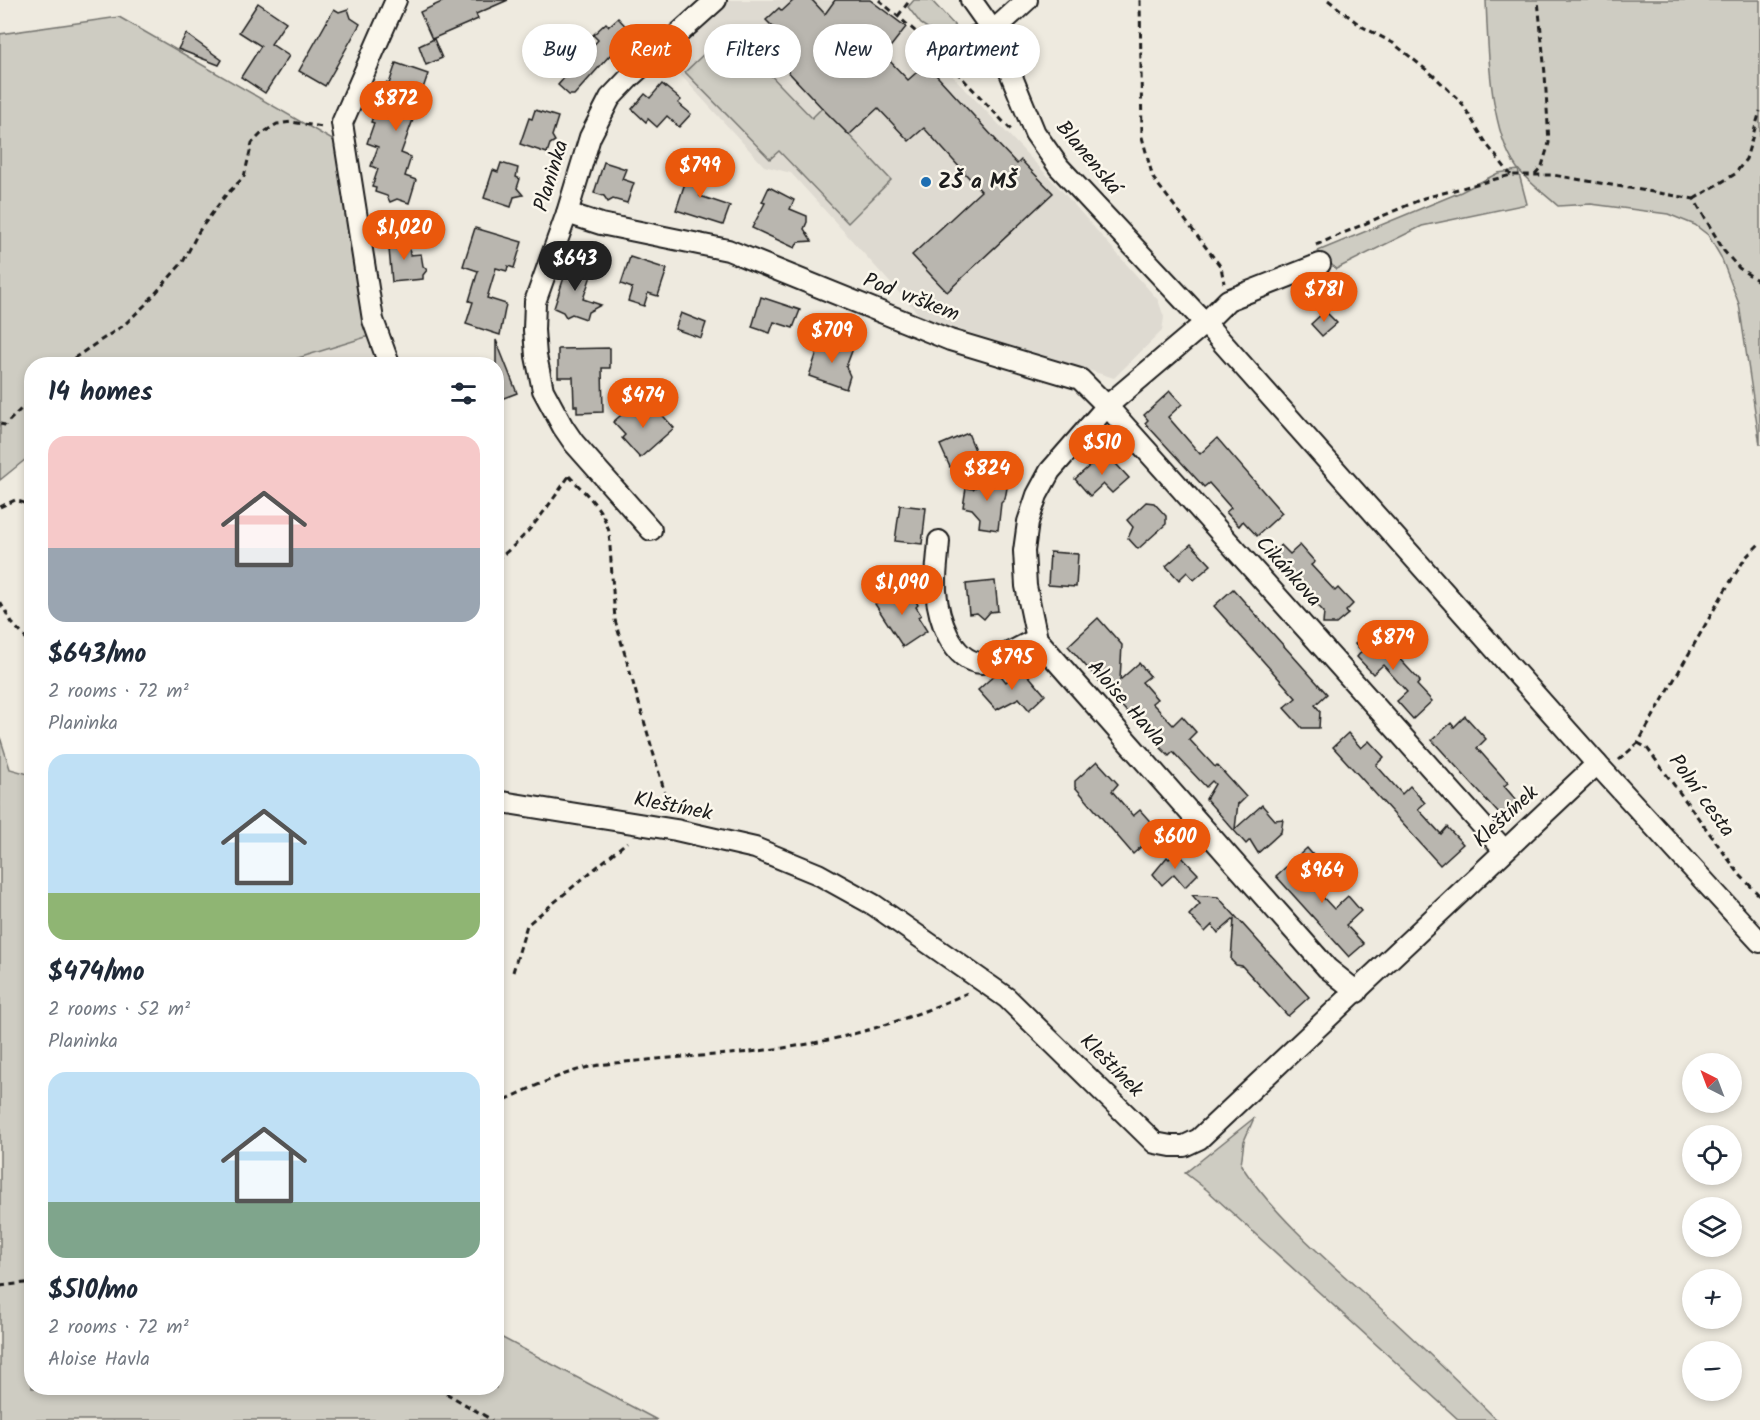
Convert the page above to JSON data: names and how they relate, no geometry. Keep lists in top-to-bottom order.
{
  "streets": {
    "street": [
      "Blanenská",
      "Planinka",
      "Pod vrškem",
      "Cikánkova",
      "Aloise Havla",
      "Kleštínek"
    ],
    "path": ["Polní cesta"]
  },
  "crossings": [
    ["Blanenská", "Kleštínek"],
    ["Planinka", "Pod vrškem"],
    ["Pod vrškem", "Cikánkova"],
    ["Pod vrškem", "Aloise Havla"],
    ["Cikánkova", "Aloise Havla"],
    ["Cikánkova", "Kleštínek"],
    ["Aloise Havla", "Kleštínek"]
  ],
  "places": ["ZŠ a MŠ"],
  "north": "top left",
  "page": {
    "chip": [
      "Buy",
      "Rent",
      "Filters",
      "New",
      "Apartment"
    ],
    "price": [
      "$872",
      "$799",
      "$1,020",
      "$643",
      "$781",
      "$709",
      "$474",
      "$510",
      "$824",
      "$1,090",
      "$879",
      "$795",
      "$600",
      "$964"
    ],
    "heading": "14 homes",
    "list": [
      {
        "name": "$643/mo",
        "note": "2 rooms · 72 m² · Planinka"
      },
      {
        "name": "$474/mo",
        "note": "2 rooms · 52 m² · Planinka"
      },
      {
        "name": "$510/mo",
        "note": "2 rooms · 72 m² · Aloise Havla"
      }
    ],
    "map_buttons": ["+", "−"]
  }
}
